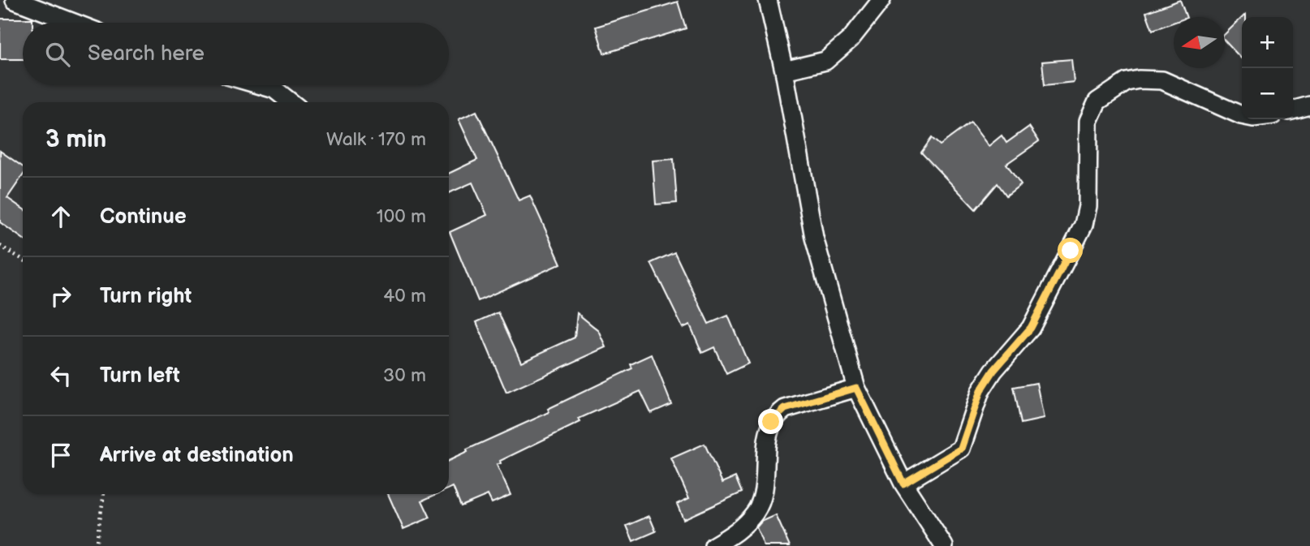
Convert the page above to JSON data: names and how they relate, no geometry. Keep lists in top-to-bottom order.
{
  "north": "left",
  "page": {
    "map_buttons": ["+", "−"],
    "search": "Search here",
    "heading": ["3 min", "Walk · 170 m"],
    "list": [
      ["Continue", "100 m"],
      ["Turn right", "40 m"],
      ["Turn left", "30 m"],
      "Arrive at destination"
    ]
  }
}
